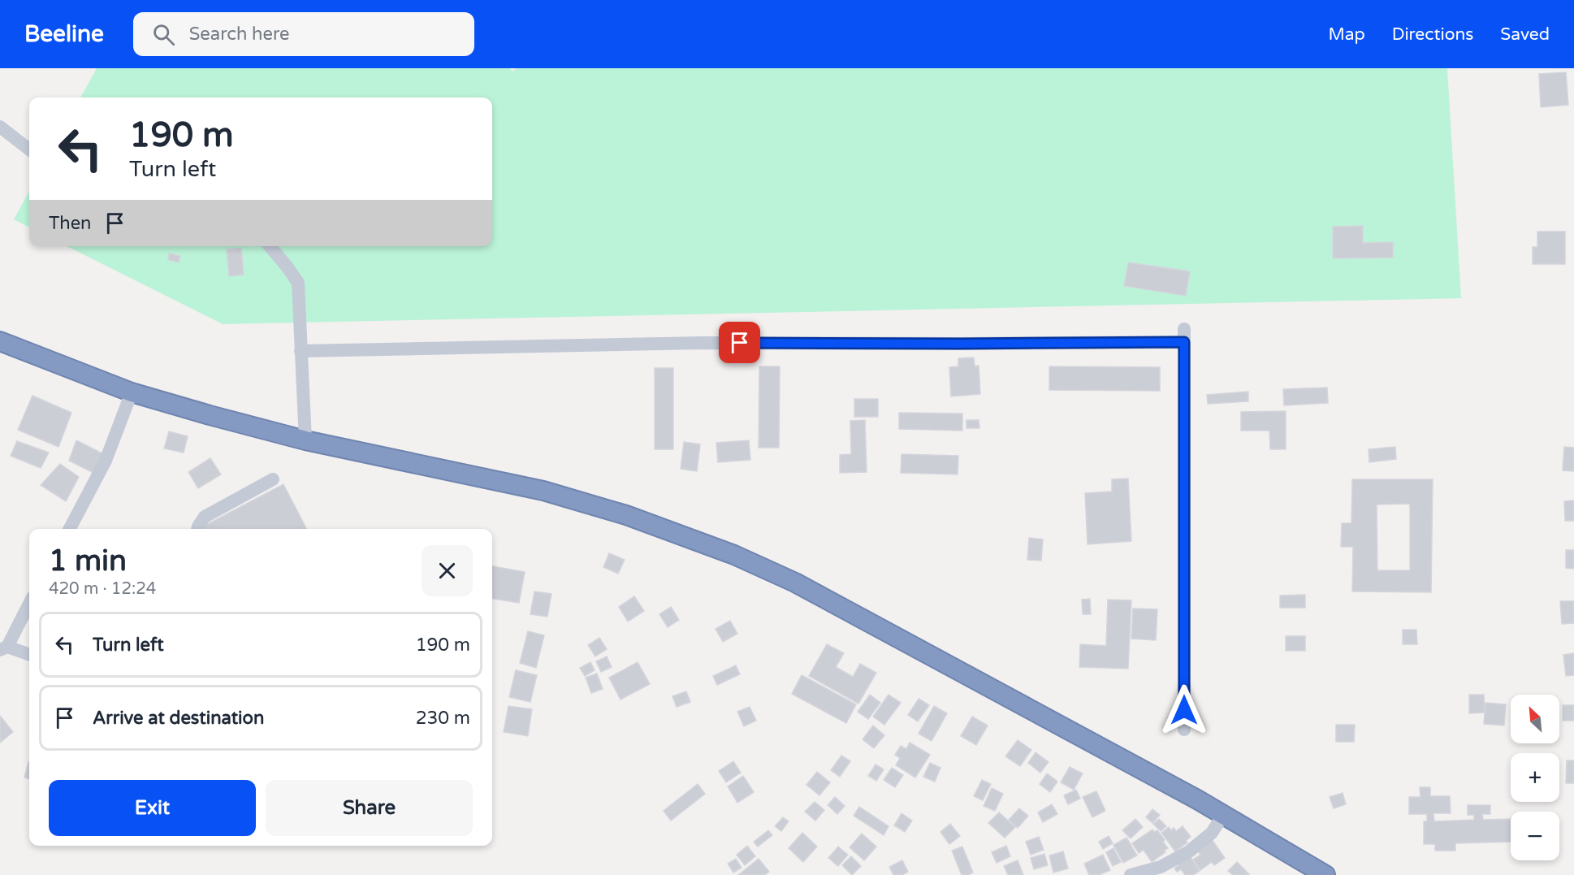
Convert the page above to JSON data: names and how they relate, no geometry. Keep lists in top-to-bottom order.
{
  "north": "top left",
  "page": {
    "header": "Beeline",
    "search": "Search here",
    "nav": ["Map", "Directions", "Saved"],
    "turn": ["190 m", "Turn left"],
    "then": "Then",
    "heading": ["1 min", "420 m · 12:24"],
    "list": [
      {
        "name": "Turn left",
        "value": "190 m"
      },
      {
        "name": "Arrive at destination",
        "value": "230 m"
      }
    ],
    "map_buttons": ["+", "−"],
    "buttons": ["Exit", "Share"]
  }
}
